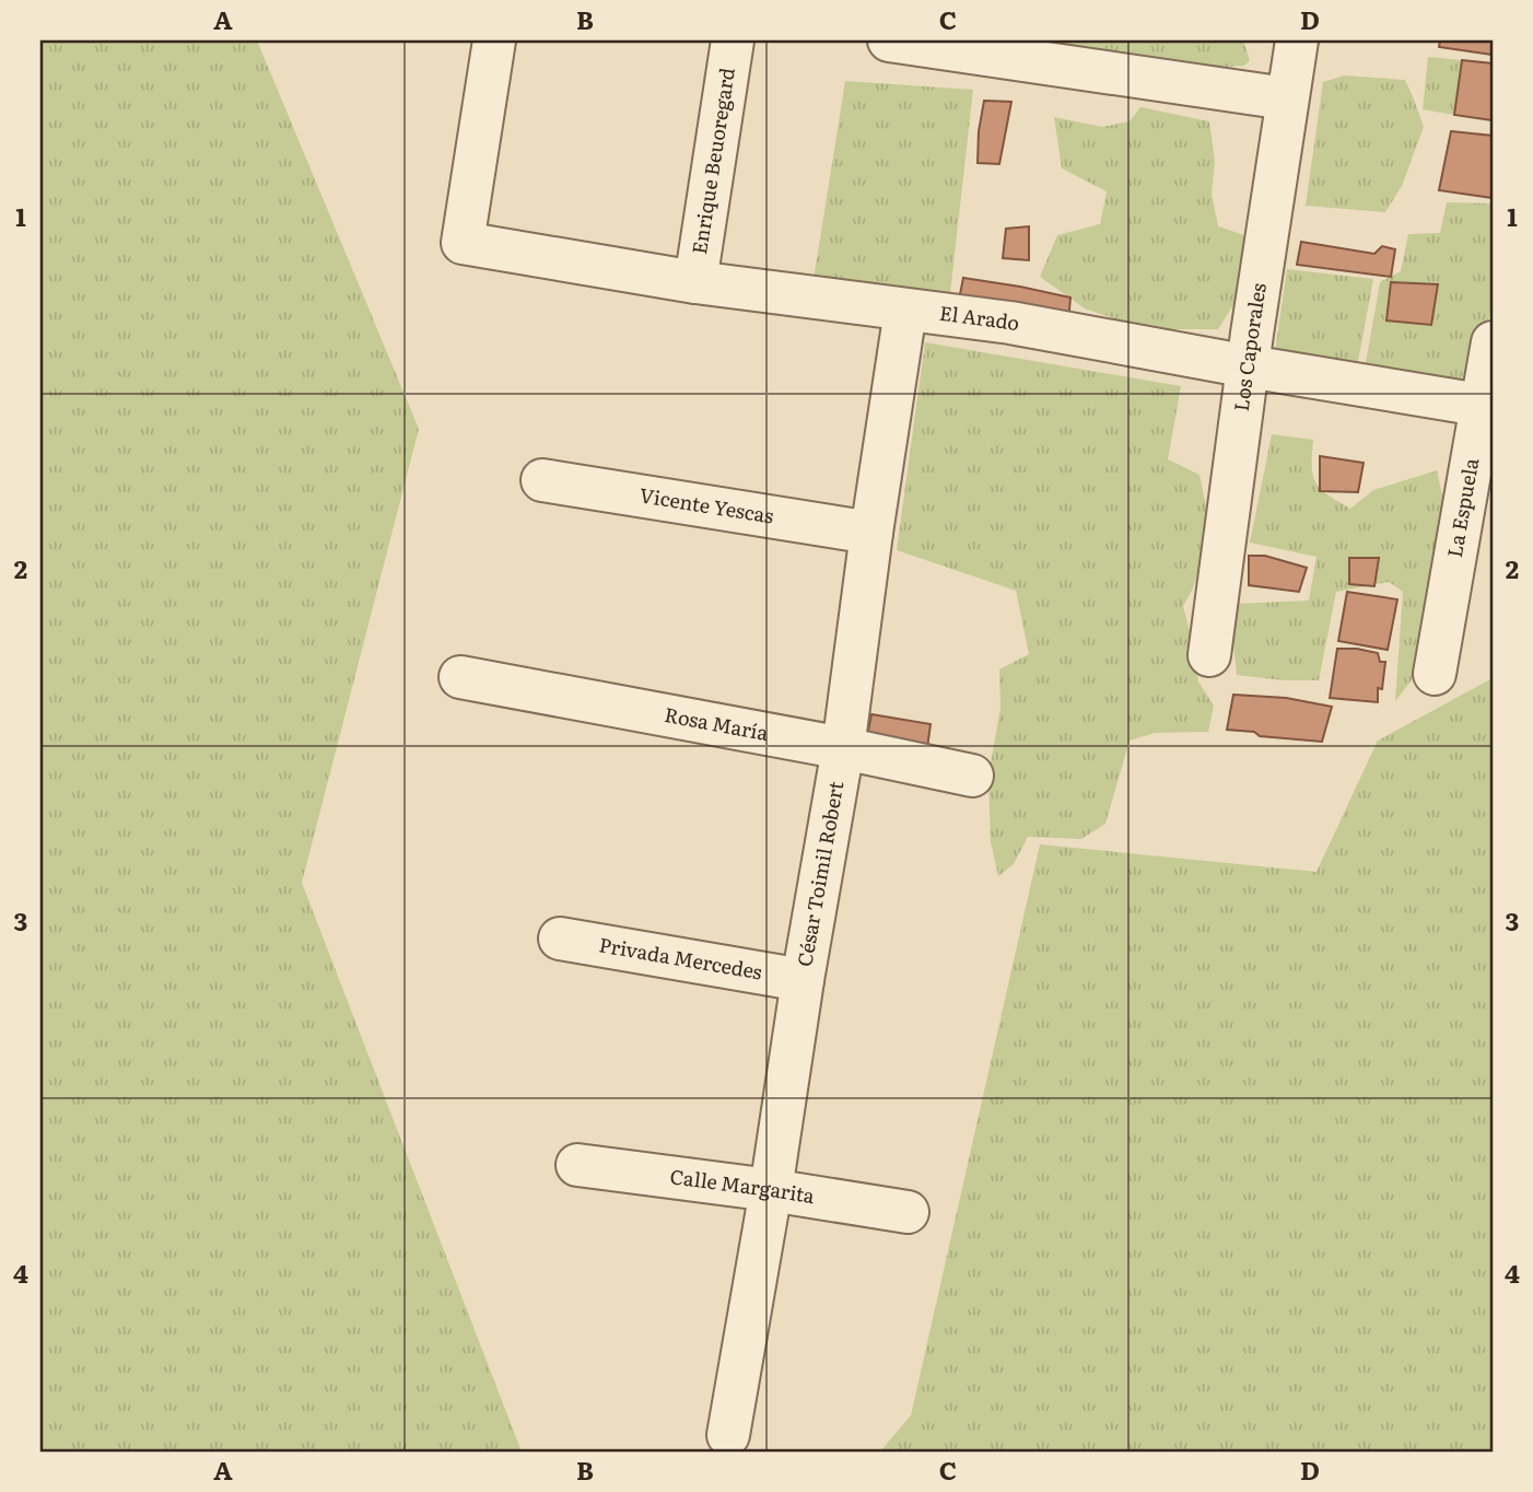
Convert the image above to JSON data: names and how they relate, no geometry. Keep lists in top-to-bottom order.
{
  "streets": {
    "street": [
      "Enrique Beuoregard",
      "El Arado",
      "Los Caporales",
      "Vicente Yescas",
      "La Espuela",
      "Rosa María",
      "César Toimil Robert",
      "Privada Mercedes",
      "Calle Margarita"
    ]
  },
  "crossings": [
    ["Enrique Beuoregard", "El Arado"],
    ["El Arado", "Los Caporales"],
    ["El Arado", "La Espuela"],
    ["El Arado", "César Toimil Robert"],
    ["Vicente Yescas", "César Toimil Robert"],
    ["Rosa María", "César Toimil Robert"],
    ["César Toimil Robert", "Privada Mercedes"],
    ["César Toimil Robert", "Calle Margarita"]
  ],
  "grid": {
    "columns": [
      "A",
      "B",
      "C",
      "D"
    ],
    "rows": [
      "1",
      "2",
      "3",
      "4"
    ]
  }
}
